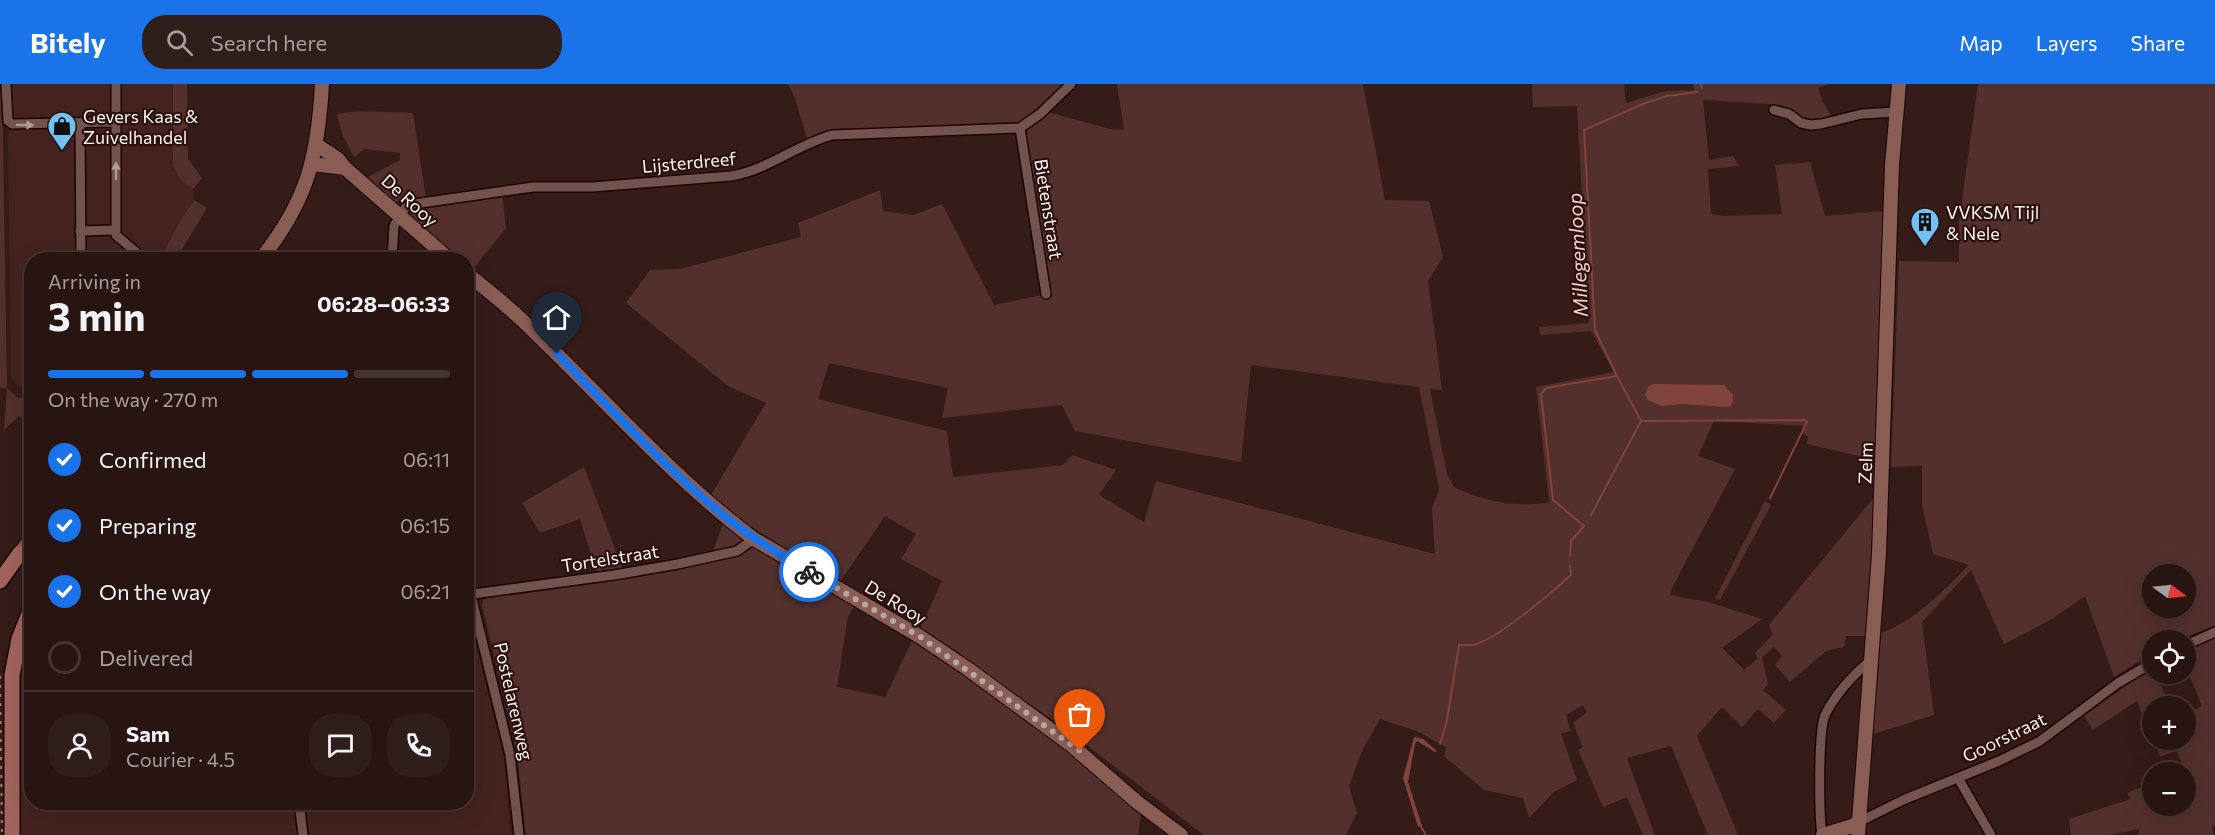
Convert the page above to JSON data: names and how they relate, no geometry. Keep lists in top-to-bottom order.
{
  "streets": {
    "street": [
      "Lijsterdreef",
      "De Rooy",
      "Bietenstraat",
      "Zelm",
      "Tortelstraat",
      "Postelarenweg",
      "Goorstraat"
    ]
  },
  "crossings": [
    ["Lijsterdreef", "De Rooy"],
    ["Lijsterdreef", "Bietenstraat"],
    ["De Rooy", "Tortelstraat"],
    ["Zelm", "Goorstraat"]
  ],
  "water": ["Millegemloop"],
  "places": {
    "shop": ["Gevers Kaas & Zuivelhandel"],
    "building": ["VVKSM Tijl & Nele"]
  },
  "north": "right",
  "page": {
    "header": "Bitely",
    "search": "Search here",
    "nav": ["Map", "Layers", "Share"],
    "heading": ["3 min", "Arriving in", "06:28–06:33"],
    "panel": ["Sam", "Courier · 4.5"],
    "bar": "On the way · 270 m",
    "list": [
      ["Confirmed", "06:11"],
      ["Preparing", "06:15"],
      ["On the way", "06:21"],
      "Delivered"
    ],
    "map_buttons": ["+", "−"]
  }
}
